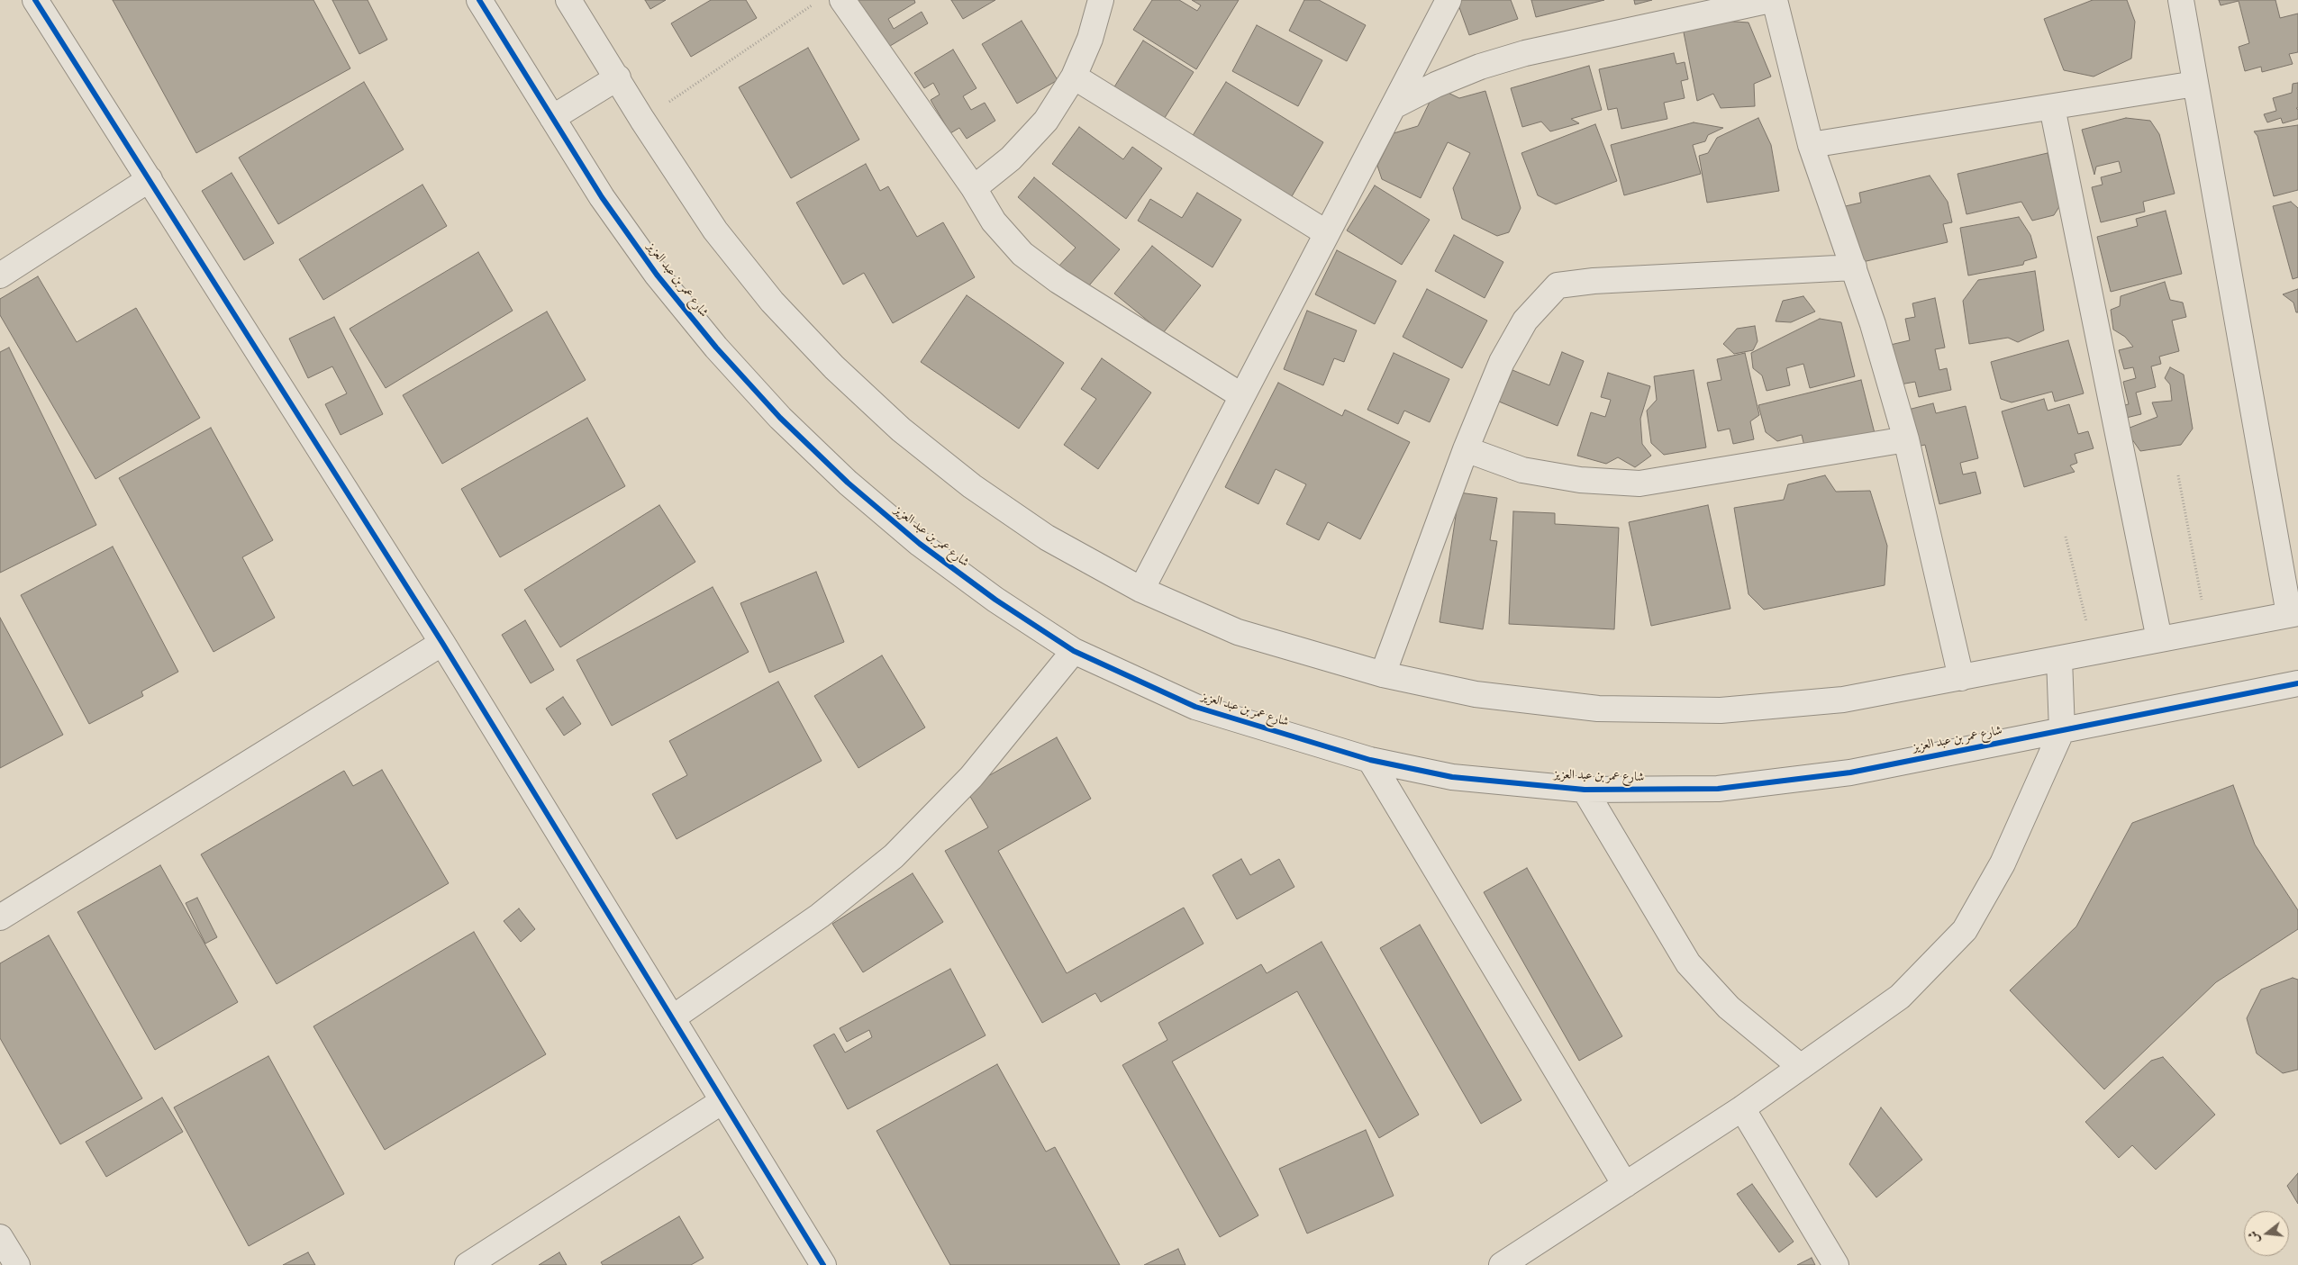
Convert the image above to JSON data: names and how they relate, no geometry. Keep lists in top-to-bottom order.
{
  "streets": {
    "street": ["شارع عمر بن عبد العزيز"]
  },
  "north": "left"
}
